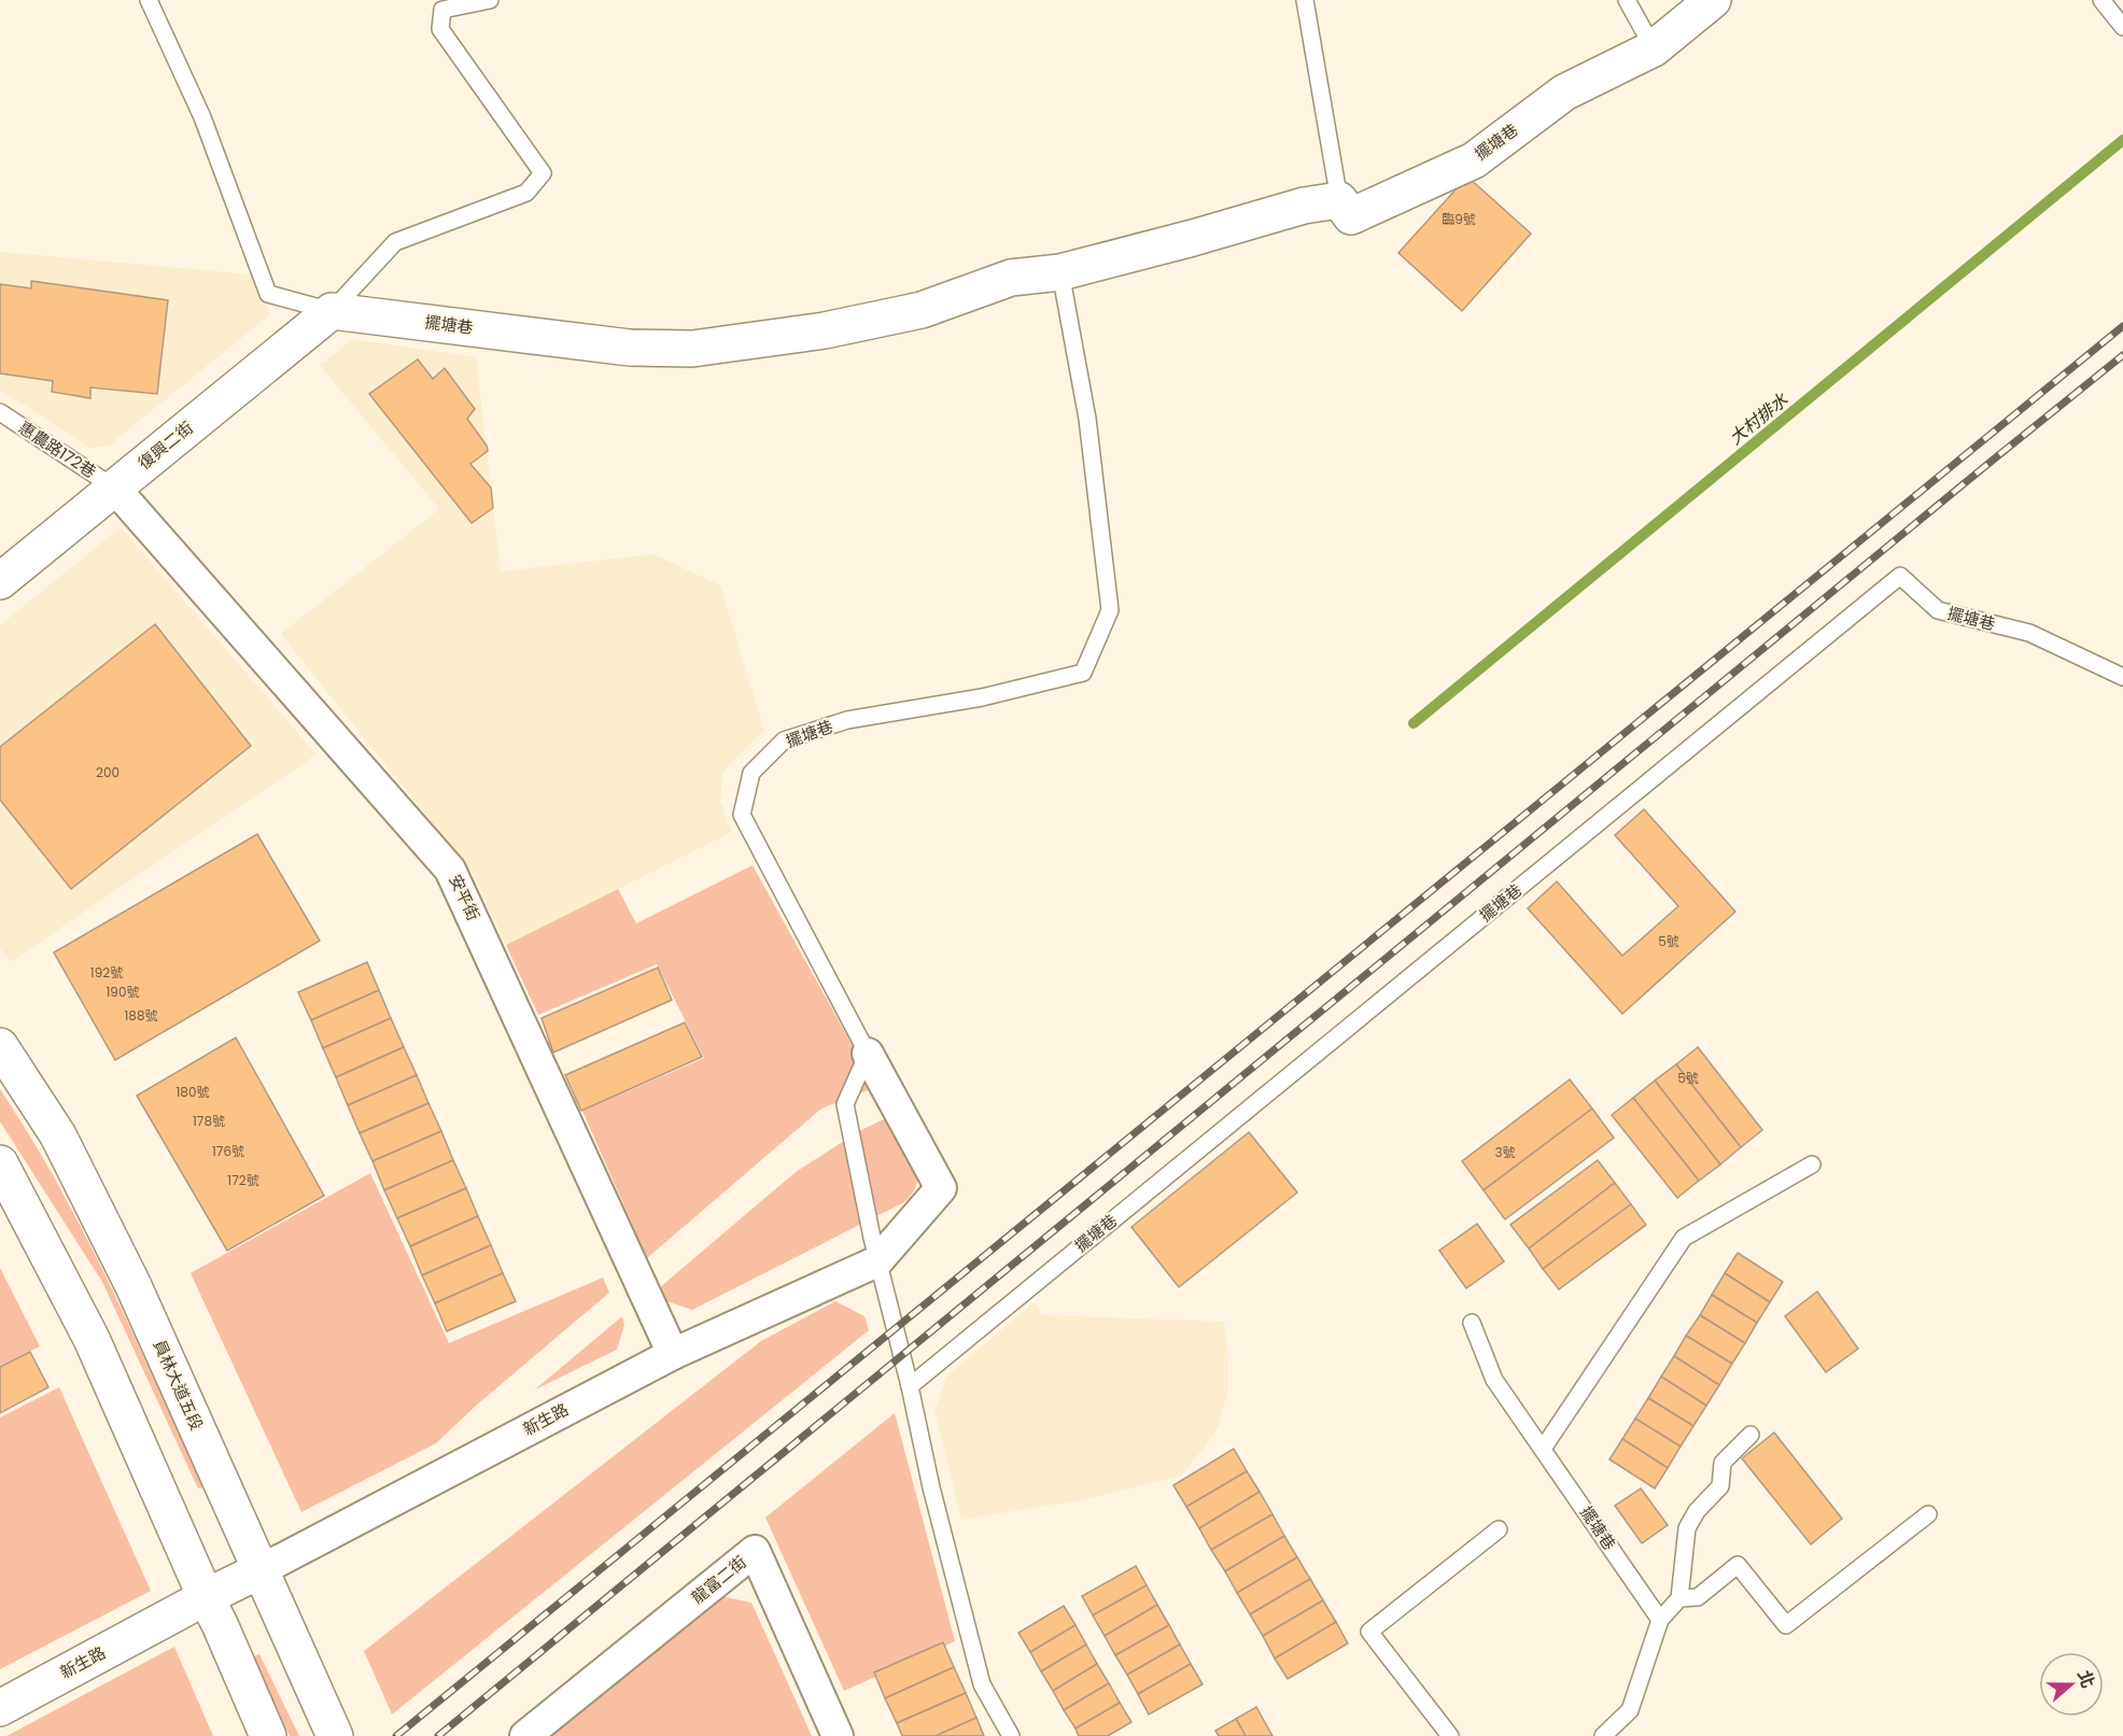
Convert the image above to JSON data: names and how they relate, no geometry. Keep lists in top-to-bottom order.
{
  "streets": {
    "street": [
      "擺塘巷",
      "復興二街",
      "安平街",
      "員林大道五段",
      "新生路",
      "龍富二街"
    ],
    "lane": ["惠農路172巷"]
  },
  "crossings": [
    ["擺塘巷", "復興二街"],
    ["擺塘巷", "新生路"],
    ["復興二街", "惠農路172巷"],
    ["復興二街", "安平街"],
    ["惠農路172巷", "安平街"],
    ["安平街", "新生路"],
    ["員林大道五段", "新生路"]
  ],
  "water": ["大村排水"],
  "house_numbers": [
    "臨9號",
    "200",
    "5號",
    "192號",
    "190號",
    "188號",
    "5號",
    "180號",
    "178號",
    "176號",
    "3號",
    "172號"
  ],
  "north": "right"
}
